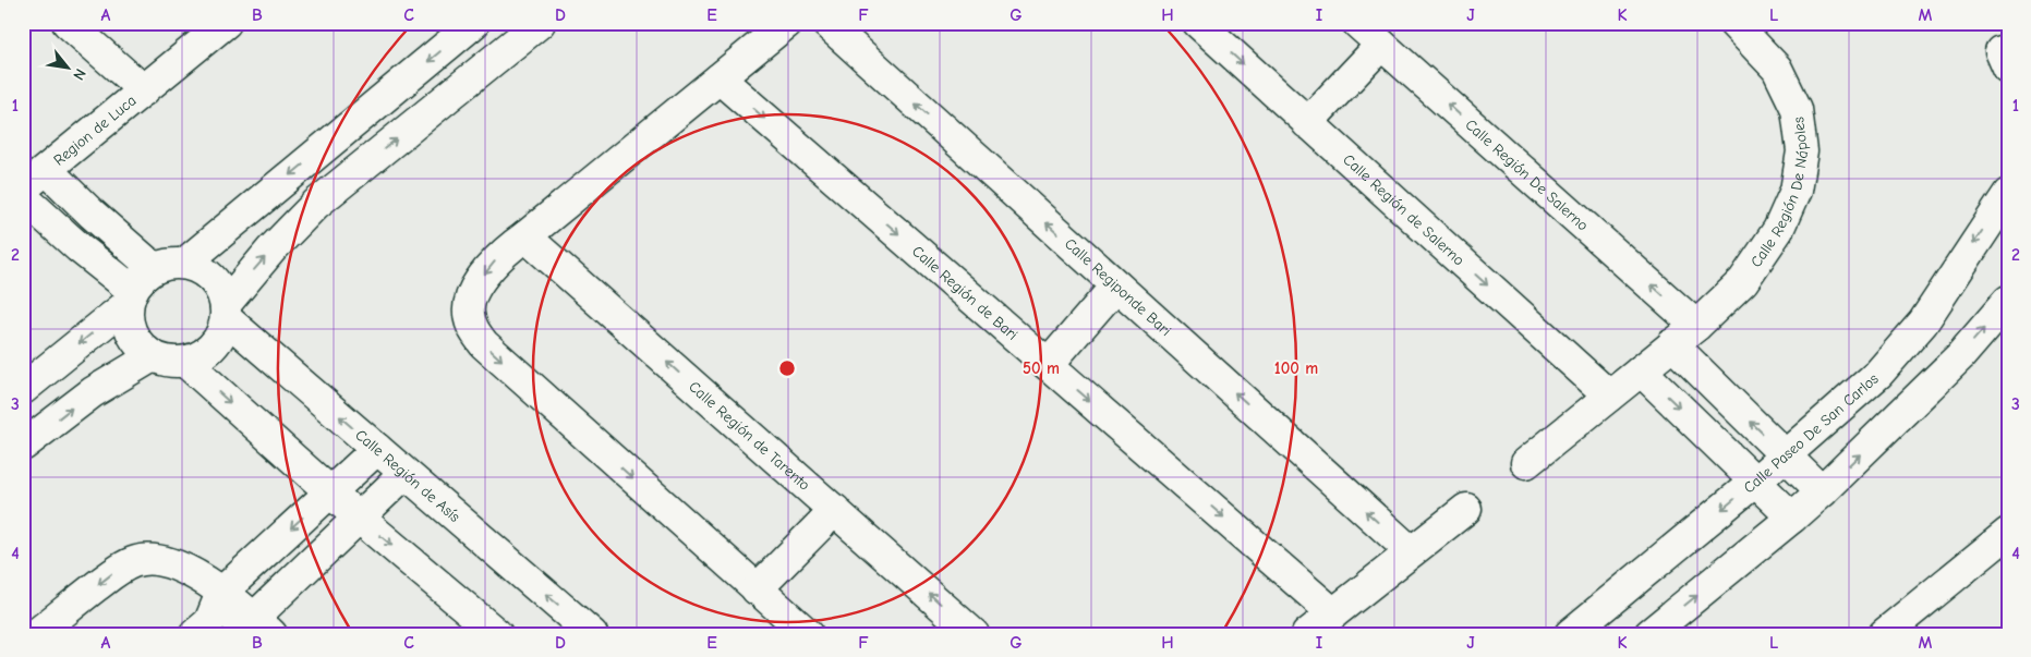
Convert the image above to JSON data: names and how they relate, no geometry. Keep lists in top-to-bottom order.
{
  "streets": {
    "street": [
      "Region de Luca",
      "Calle Región De Salerno",
      "Calle Región De Nápoles",
      "Calle Región de Salerno",
      "Calle Regiponde Bari",
      "Calle Región de Bari",
      "Calle Paseo De San Carlos",
      "Calle Región de Tarento",
      "Calle Región de Asís"
    ]
  },
  "crossings": [
    ["Calle Región De Salerno", "Calle Región De Nápoles"],
    ["Calle Región De Nápoles", "Calle Región de Salerno"]
  ],
  "one_way": [
    "Calle Región De Salerno",
    "Calle Región de Salerno",
    "Calle Regiponde Bari",
    "Calle Región de Bari",
    "Calle Región de Tarento"
  ],
  "north": "bottom right",
  "grid": {
    "columns": [
      "A",
      "B",
      "C",
      "D",
      "E",
      "F",
      "G",
      "H",
      "I",
      "J",
      "K",
      "L",
      "M"
    ],
    "rows": [
      "1",
      "2",
      "3",
      "4"
    ]
  },
  "rings": ["50 m", "100 m"]
}
